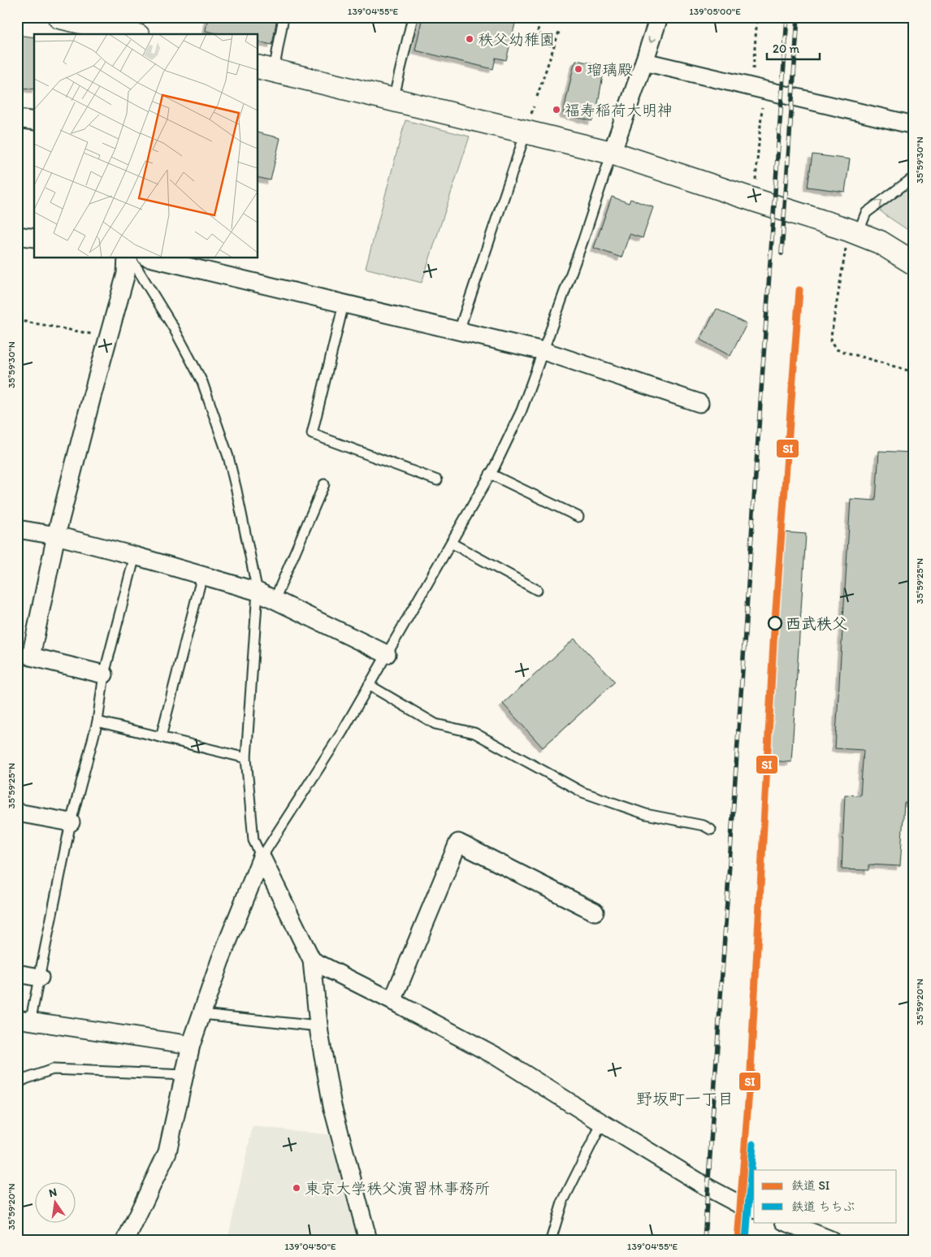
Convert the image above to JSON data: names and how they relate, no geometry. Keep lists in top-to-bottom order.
{
  "districts": ["野坂町一丁目"],
  "places": [
    "秩父幼稚園",
    "瑠璃殿",
    "福寿稲荷大明神",
    "西武秩父",
    "東京大学秩父演習林事務所"
  ],
  "lines": ["rail line SI", "rail line ちちぶ"],
  "legend": ["鉄道 SI", "鉄道 ちちぶ"],
  "scale_bar": "20 m",
  "north": "top",
  "coordinates": [
    "139°04'55\"E",
    "139°05'00\"E",
    "35°59'30\"N",
    "35°59'25\"N",
    "35°59'20\"N",
    "139°04'50\"E"
  ]
}
